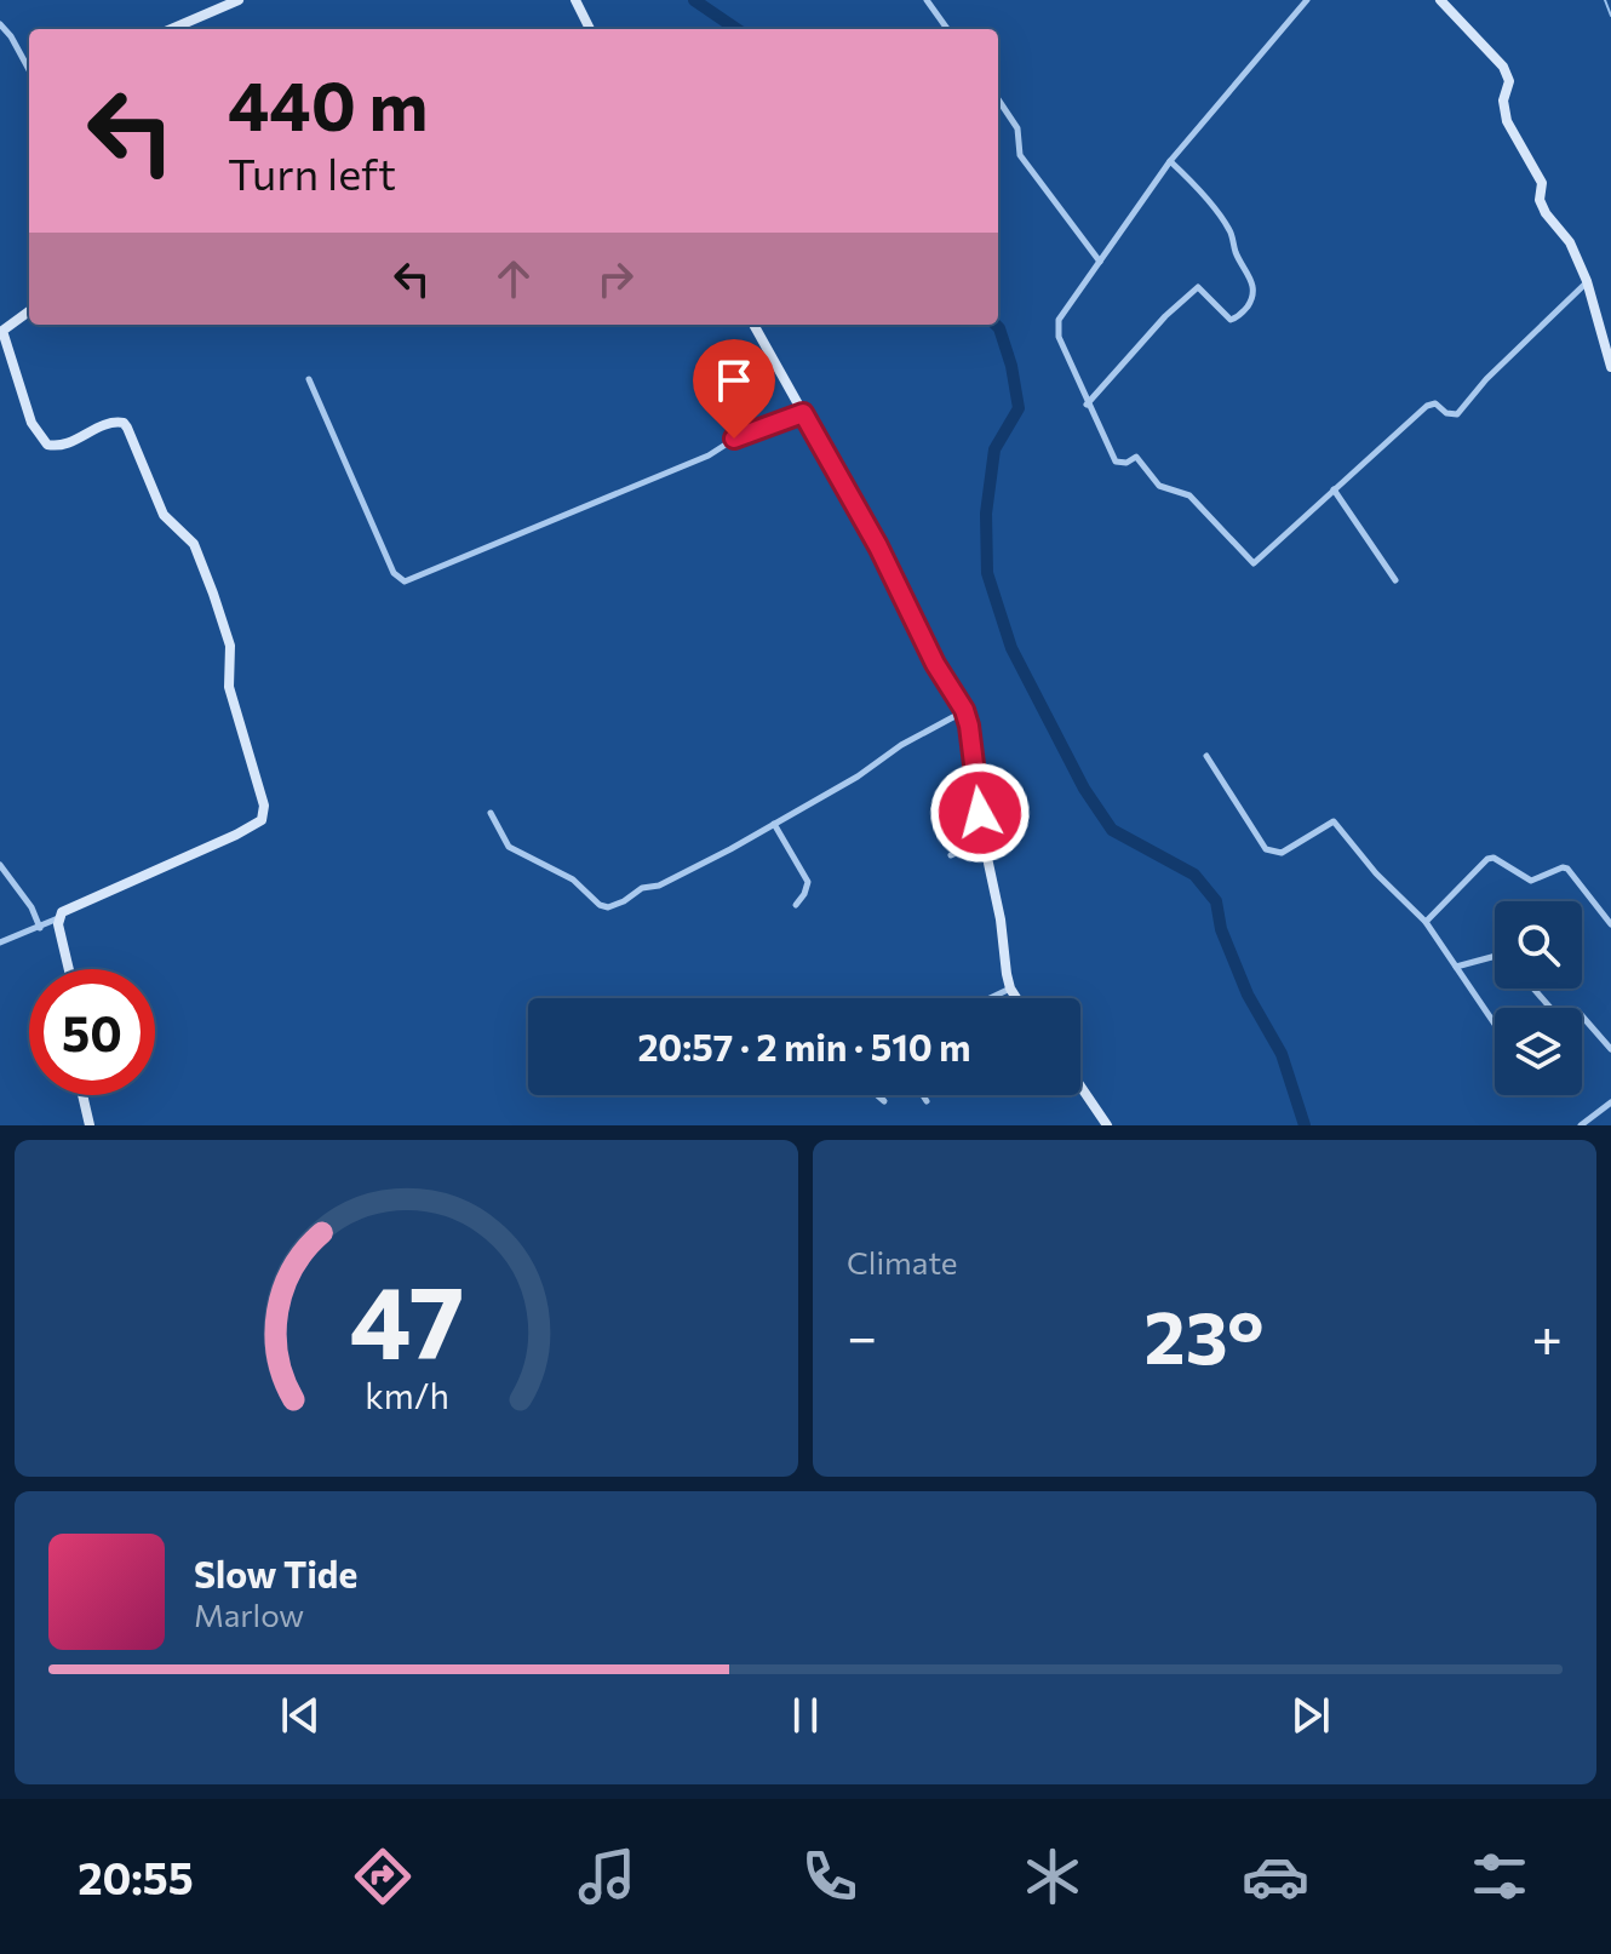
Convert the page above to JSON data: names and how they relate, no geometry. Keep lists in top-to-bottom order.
{
  "page": {
    "turn": ["440 m", "Turn left"],
    "limit": "50",
    "trip": "20:57 · 2 min · 510 m",
    "tile": "Climate",
    "heat": ["−", "23°", "+"],
    "song": ["Slow Tide", "Marlow"],
    "tabs": "20:55",
    "gauge": ["47", "km/h"]
  }
}
